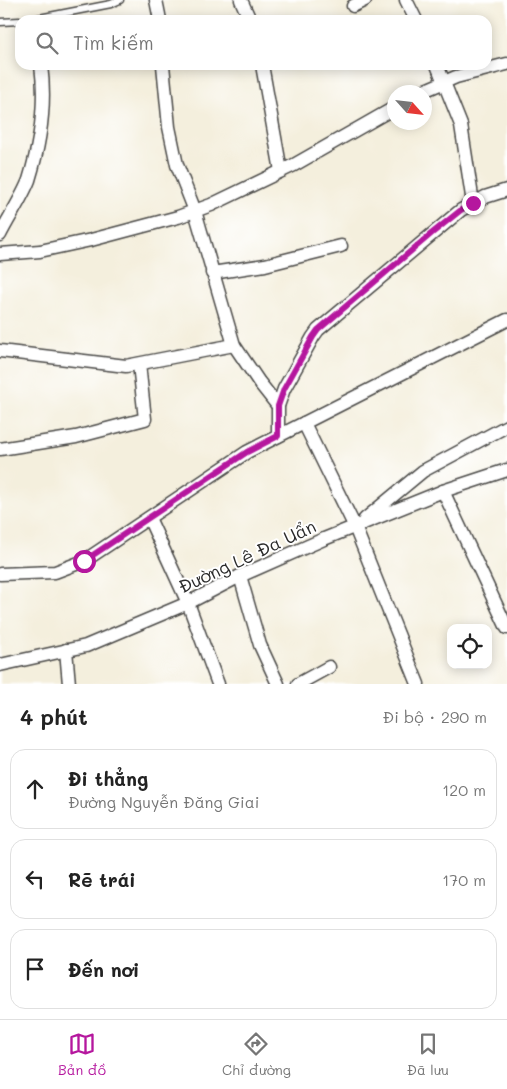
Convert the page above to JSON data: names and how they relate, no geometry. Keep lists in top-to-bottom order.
{
  "streets": {
    "street": ["Đường Lê Đa Uẩn"]
  },
  "north": "bottom right",
  "page": {
    "search": "Tìm kiếm",
    "heading": ["4 phút", "Đi bộ · 290 m"],
    "list": [
      ["Đi thẳng", "Đường Nguyễn Đăng Giai", "120 m"],
      ["Rẽ trái", "170 m"],
      "Đến nơi"
    ],
    "nav": ["Bản đồ", "Chỉ đường", "Đã lưu"]
  }
}
